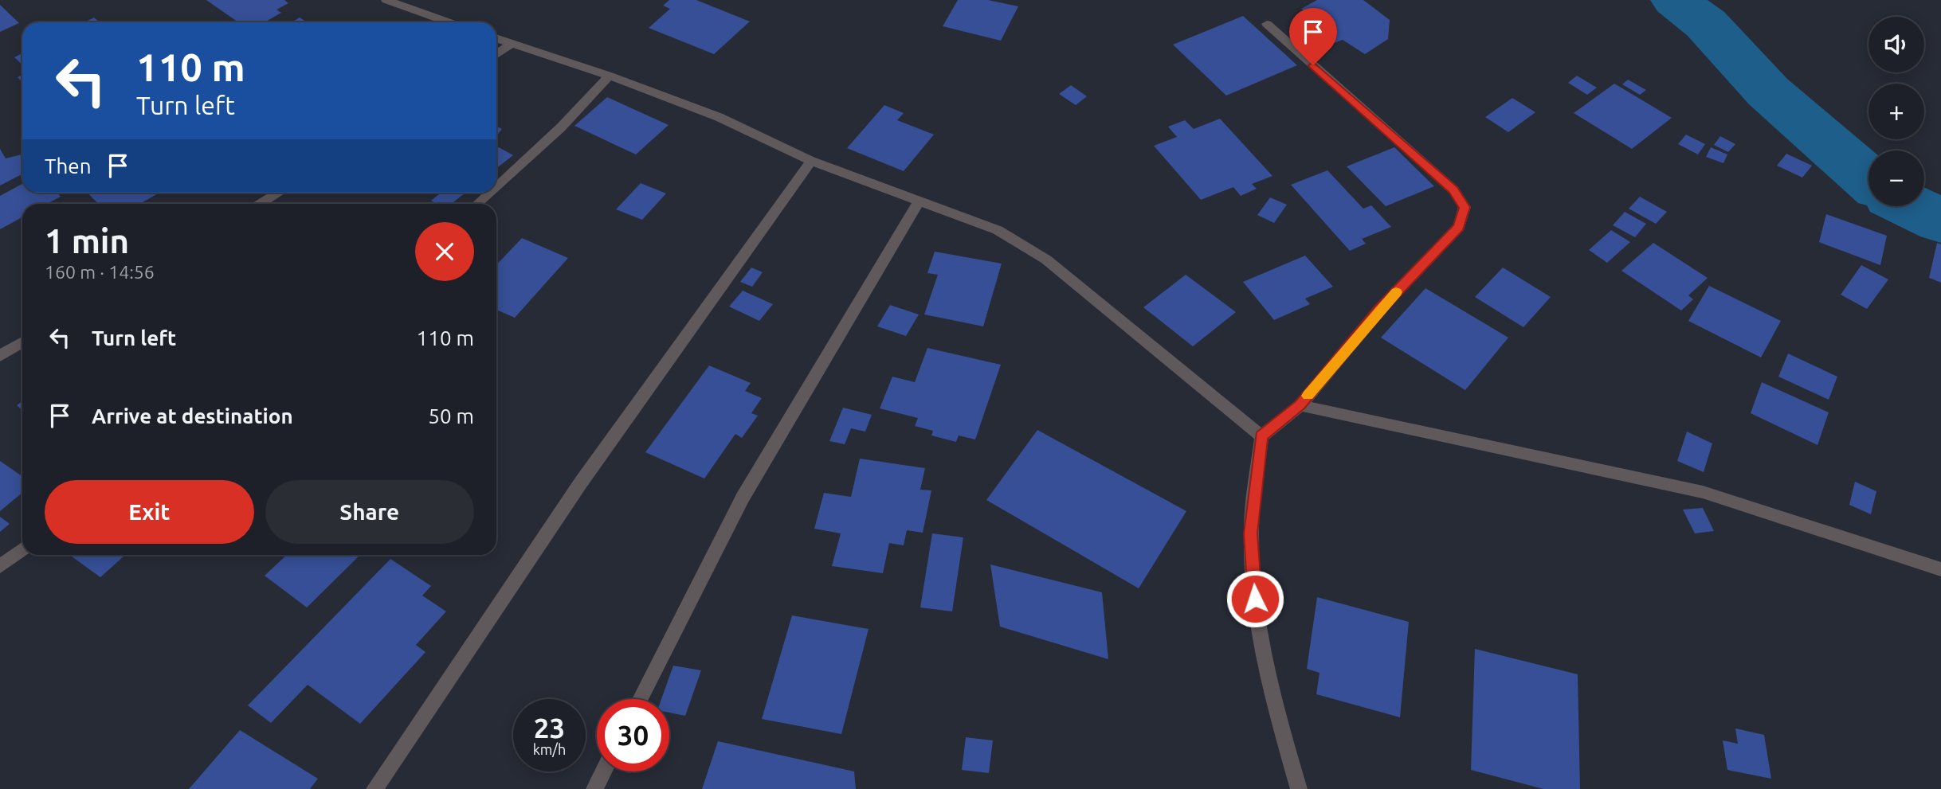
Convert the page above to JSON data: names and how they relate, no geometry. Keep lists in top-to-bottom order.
{
  "page": {
    "map_buttons": ["+", "−"],
    "turn": ["110 m", "Turn left"],
    "then": "Then",
    "heading": ["1 min", "160 m · 14:56"],
    "list": [
      {
        "name": "Turn left",
        "value": "110 m"
      },
      {
        "name": "Arrive at destination",
        "value": "50 m"
      }
    ],
    "buttons": ["Exit", "Share"],
    "speed": "23 km/h",
    "limit": "30"
  }
}
